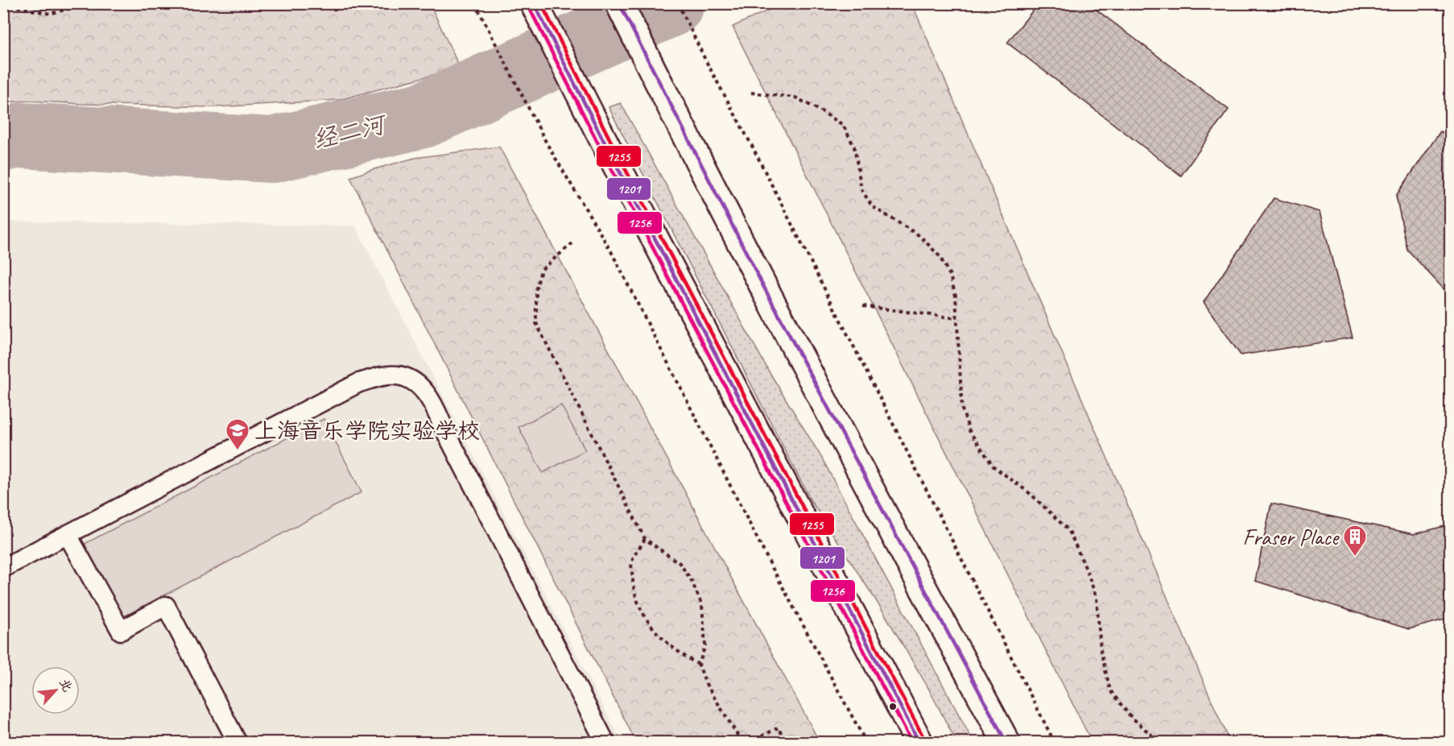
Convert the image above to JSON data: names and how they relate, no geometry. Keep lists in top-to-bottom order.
{
  "water": ["经二河"],
  "places": {
    "school or university": ["上海音乐学院实验学校"],
    "building": ["Fraser Place"]
  },
  "lines": ["transit line 1201", "transit line 1255", "transit line 1256"],
  "north": "top right"
}
